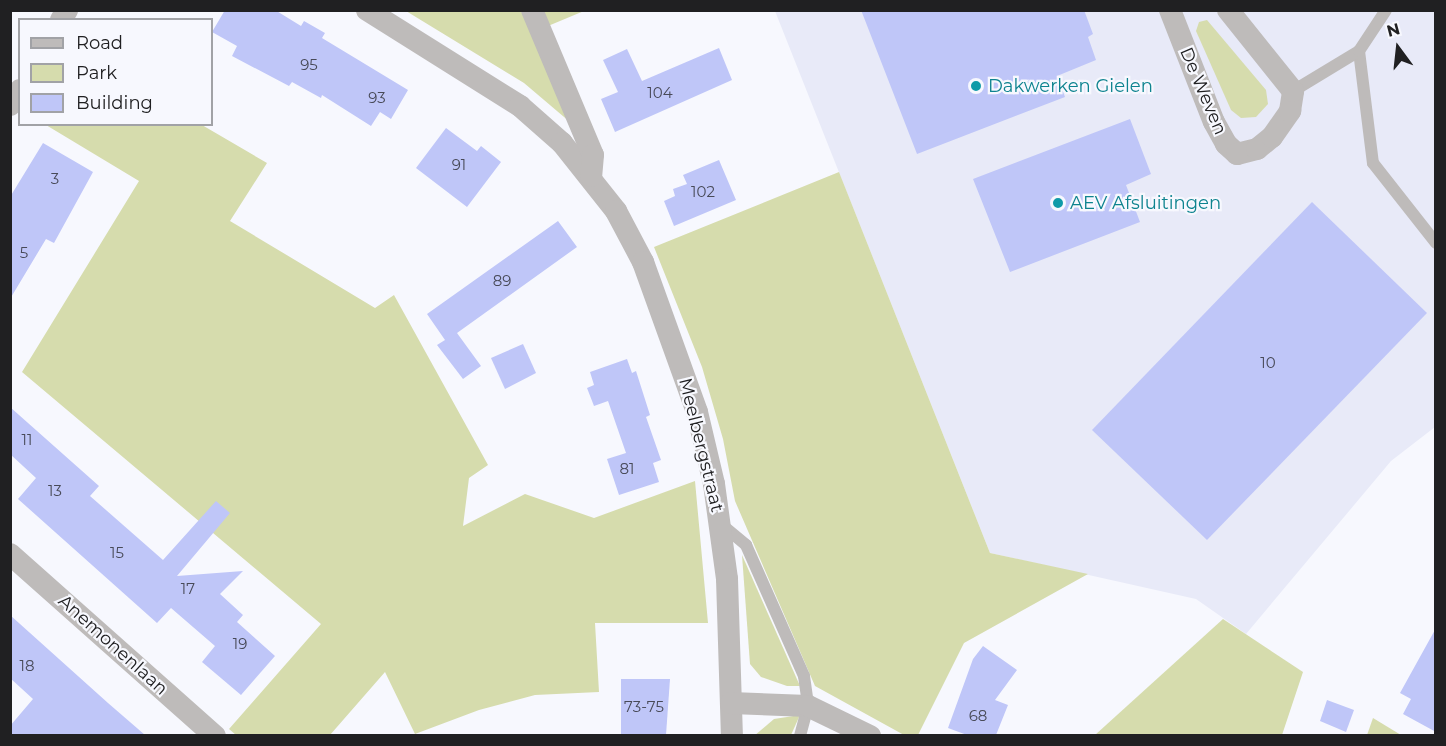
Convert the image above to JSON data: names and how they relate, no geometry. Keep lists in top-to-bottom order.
{
  "streets": {
    "street": ["De Weven", "Meelbergstraat", "Anemonenlaan"]
  },
  "places": ["Dakwerken Gielen", "AEV Afsluitingen"],
  "house_numbers": [
    "95",
    "104",
    "93",
    "91",
    "3",
    "102",
    "5",
    "89",
    "10",
    "11",
    "81",
    "13",
    "15",
    "17",
    "19",
    "18",
    "73-75",
    "68"
  ],
  "legend": ["Road", "Park", "Building"],
  "north": "top"
}
